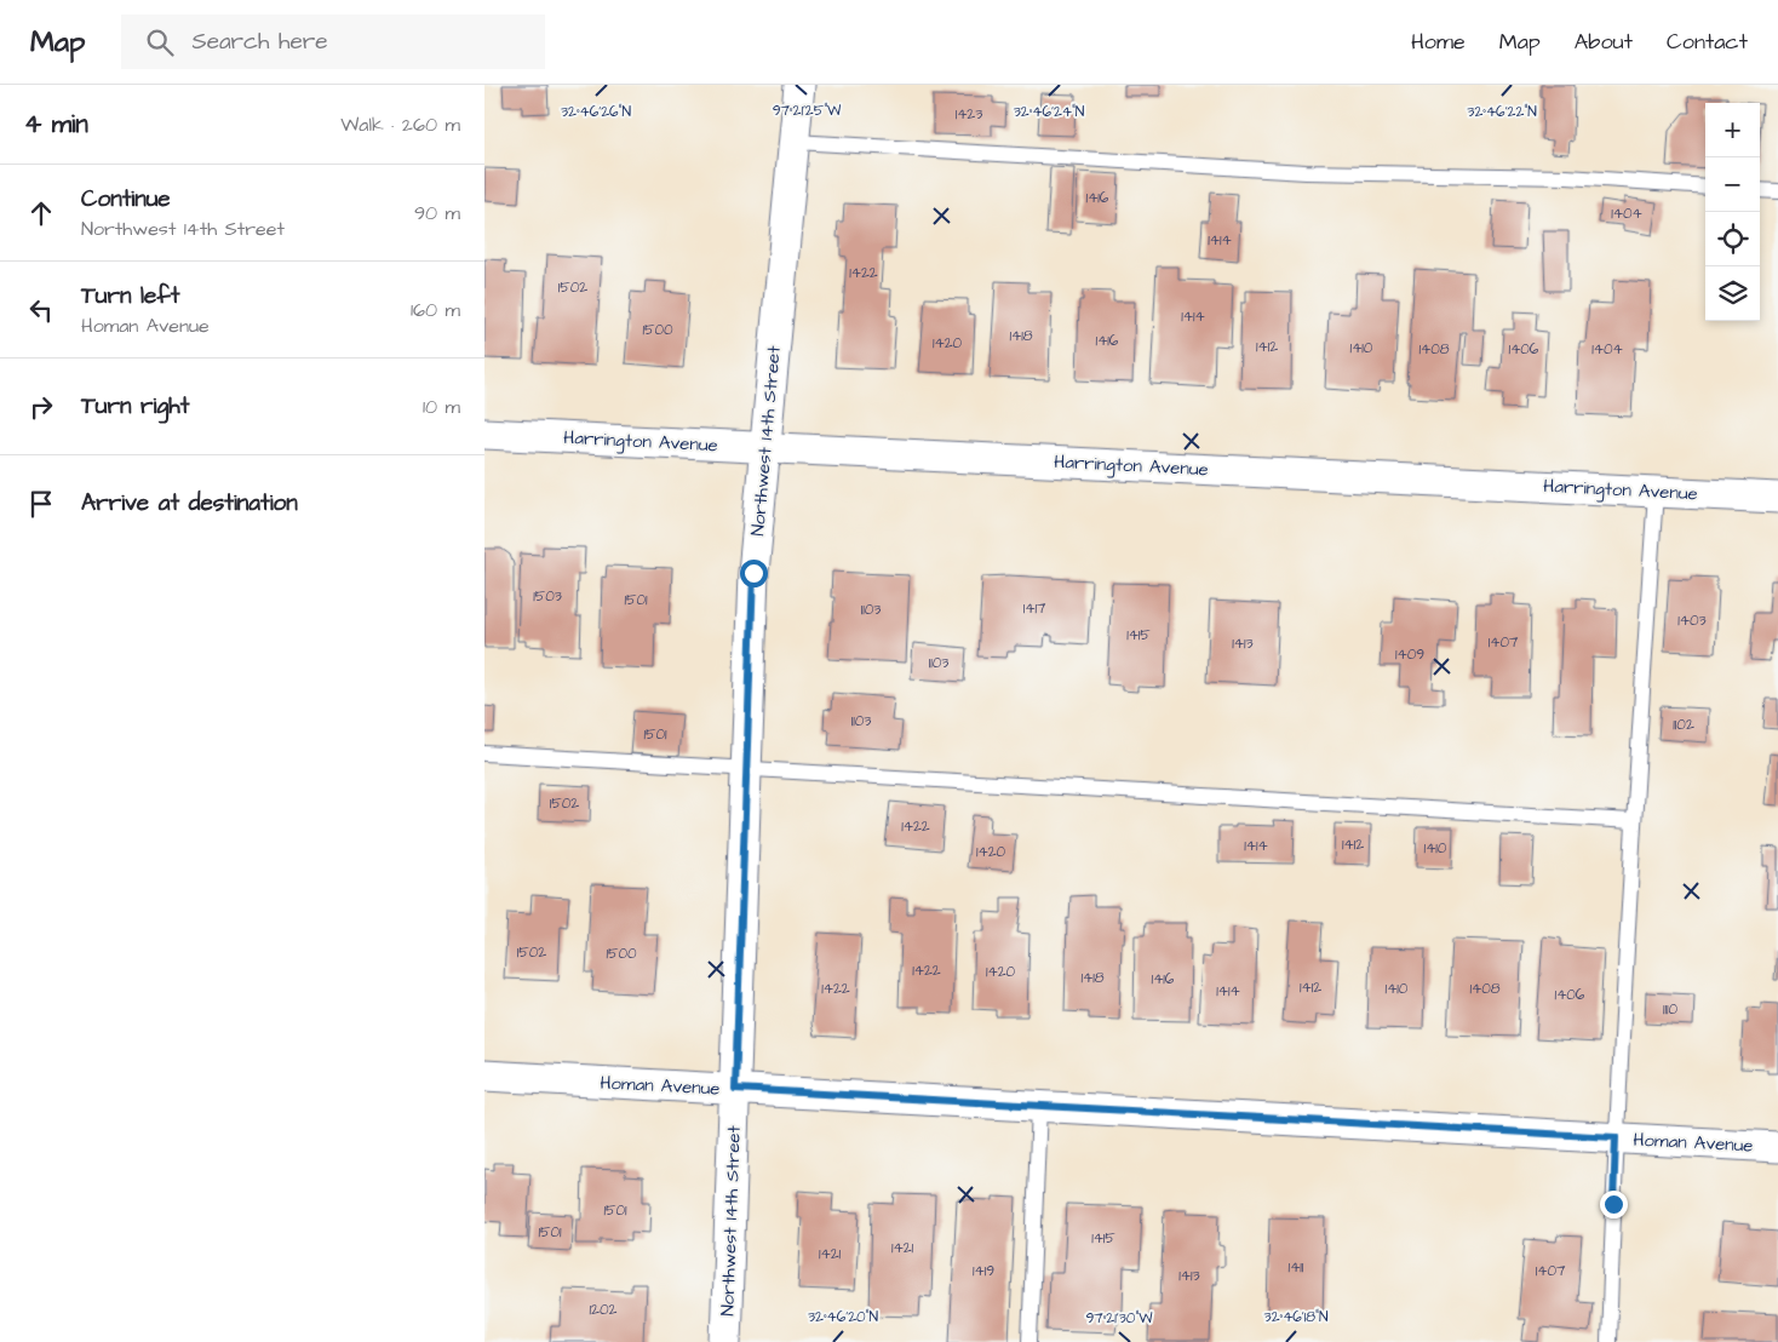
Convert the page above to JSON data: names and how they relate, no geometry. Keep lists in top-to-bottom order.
{
  "streets": {
    "street": ["Harrington Avenue", "Northwest 14th Street", "Homan Avenue"]
  },
  "crossings": [
    ["Harrington Avenue", "Northwest 14th Street"],
    ["Northwest 14th Street", "Homan Avenue"]
  ],
  "house_numbers": [
    "1423",
    "1416",
    "1404",
    "1414",
    "1422",
    "1502",
    "1414",
    "1500",
    "1418",
    "1416",
    "1420",
    "1412",
    "1410",
    "1408",
    "1406",
    "1404",
    "1503",
    "1501",
    "1417",
    "1103",
    "1403",
    "1415",
    "1407",
    "1413",
    "1409",
    "1103",
    "1103",
    "1102",
    "1501",
    "1502",
    "1422",
    "1412",
    "1414",
    "1410",
    "1420",
    "1502",
    "1500",
    "1422",
    "1420",
    "1418",
    "1416",
    "1412",
    "1422",
    "1410",
    "1408",
    "1414",
    "1406",
    "1110",
    "1501",
    "1501",
    "1415",
    "1421",
    "1421",
    "1411",
    "1419",
    "1407",
    "1413",
    "1202"
  ],
  "page": {
    "header": "Map",
    "search": "Search here",
    "nav": [
      "Home",
      "Map",
      "About",
      "Contact"
    ],
    "heading": ["4 min", "Walk · 260 m"],
    "map_buttons": ["+", "−"],
    "list": [
      ["Continue", "Northwest 14th Street", "90 m"],
      ["Turn left", "Homan Avenue", "160 m"],
      ["Turn right", "10 m"],
      "Arrive at destination"
    ]
  },
  "coordinates": [
    "97°21'25\"W",
    "32°46'26\"N",
    "32°46'24\"N",
    "32°46'22\"N",
    "32°46'20\"N",
    "32°46'18\"N",
    "97°21'30\"W"
  ]
}
